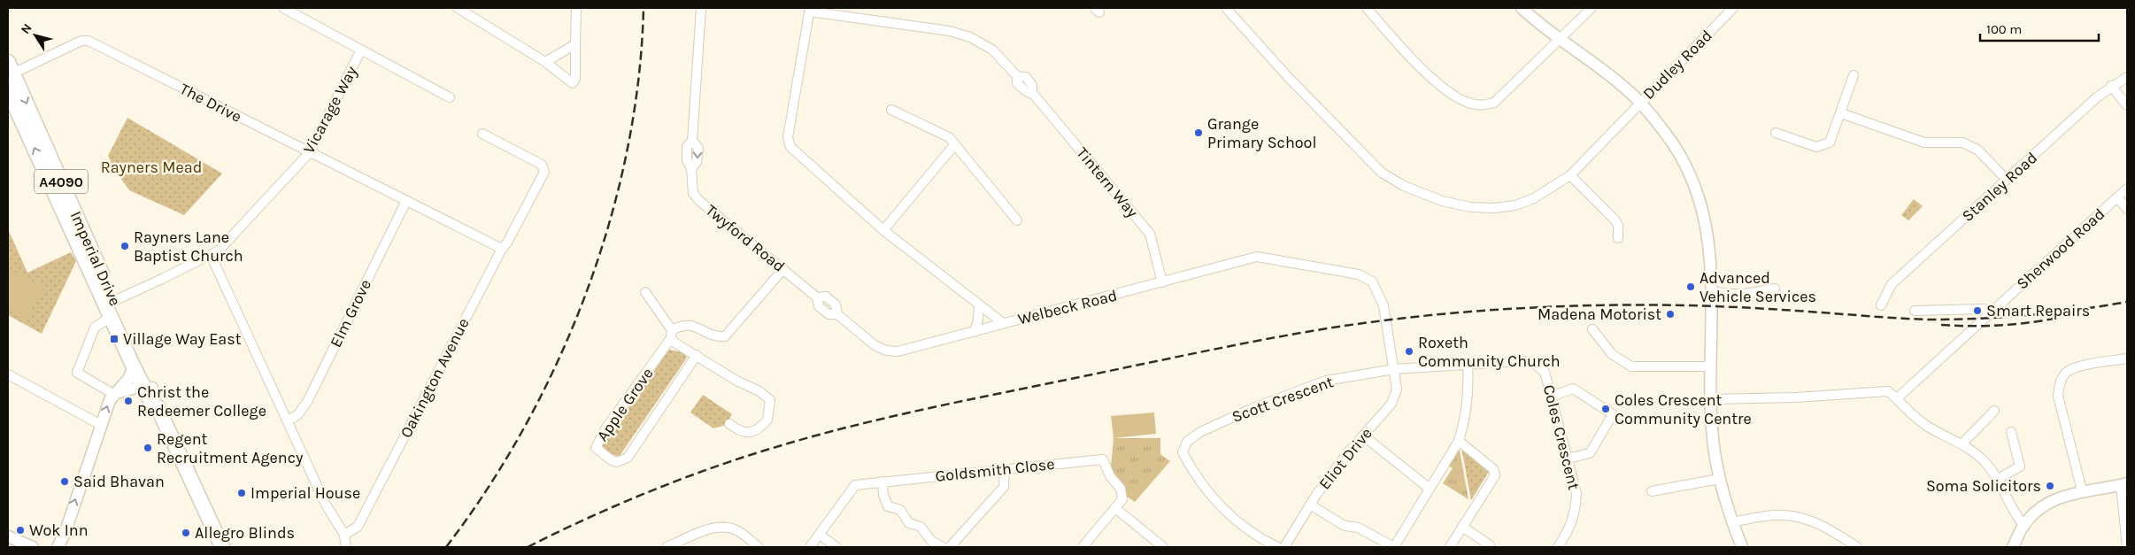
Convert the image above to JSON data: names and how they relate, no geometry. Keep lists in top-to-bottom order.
{
  "streets": {
    "main road": ["A4090", "Imperial Drive"],
    "street": [
      "Dudley Road",
      "The Drive",
      "Vicarage Way",
      "Tintern Way",
      "Stanley Road",
      "Twyford Road",
      "Sherwood Road",
      "Welbeck Road",
      "Elm Grove",
      "Oakington Avenue",
      "Scott Crescent",
      "Apple Grove",
      "Coles Crescent",
      "Eliot Drive",
      "Goldsmith Close"
    ]
  },
  "crossings": [
    ["The Drive", "Vicarage Way"],
    ["The Drive", "Imperial Drive"],
    ["The Drive", "Elm Grove"],
    ["The Drive", "Oakington Avenue"],
    ["Vicarage Way", "Imperial Drive"],
    ["Tintern Way", "Welbeck Road"],
    ["Twyford Road", "Welbeck Road"],
    ["Welbeck Road", "Scott Crescent"],
    ["Welbeck Road", "Coles Crescent"],
    ["Welbeck Road", "Eliot Drive"],
    ["Scott Crescent", "Coles Crescent"],
    ["Scott Crescent", "Eliot Drive"],
    ["Coles Crescent", "Eliot Drive"]
  ],
  "parks": ["Rayners Mead"],
  "places": {
    "other": [
      "Grange Primary School",
      "Rayners Lane Baptist Church",
      "Advanced Vehicle Services",
      "Smart Repairs",
      "Madena Motorist",
      "Roxeth Community Church",
      "Christ the Redeemer College",
      "Coles Crescent Community Centre",
      "Regent Recruitment Agency",
      "Said Bhavan",
      "Soma Solicitors",
      "Imperial House",
      "Wok Inn",
      "Allegro Blinds"
    ],
    "transit": ["Village Way East"]
  },
  "scale_bar": "100 m",
  "north": "top left"
}
